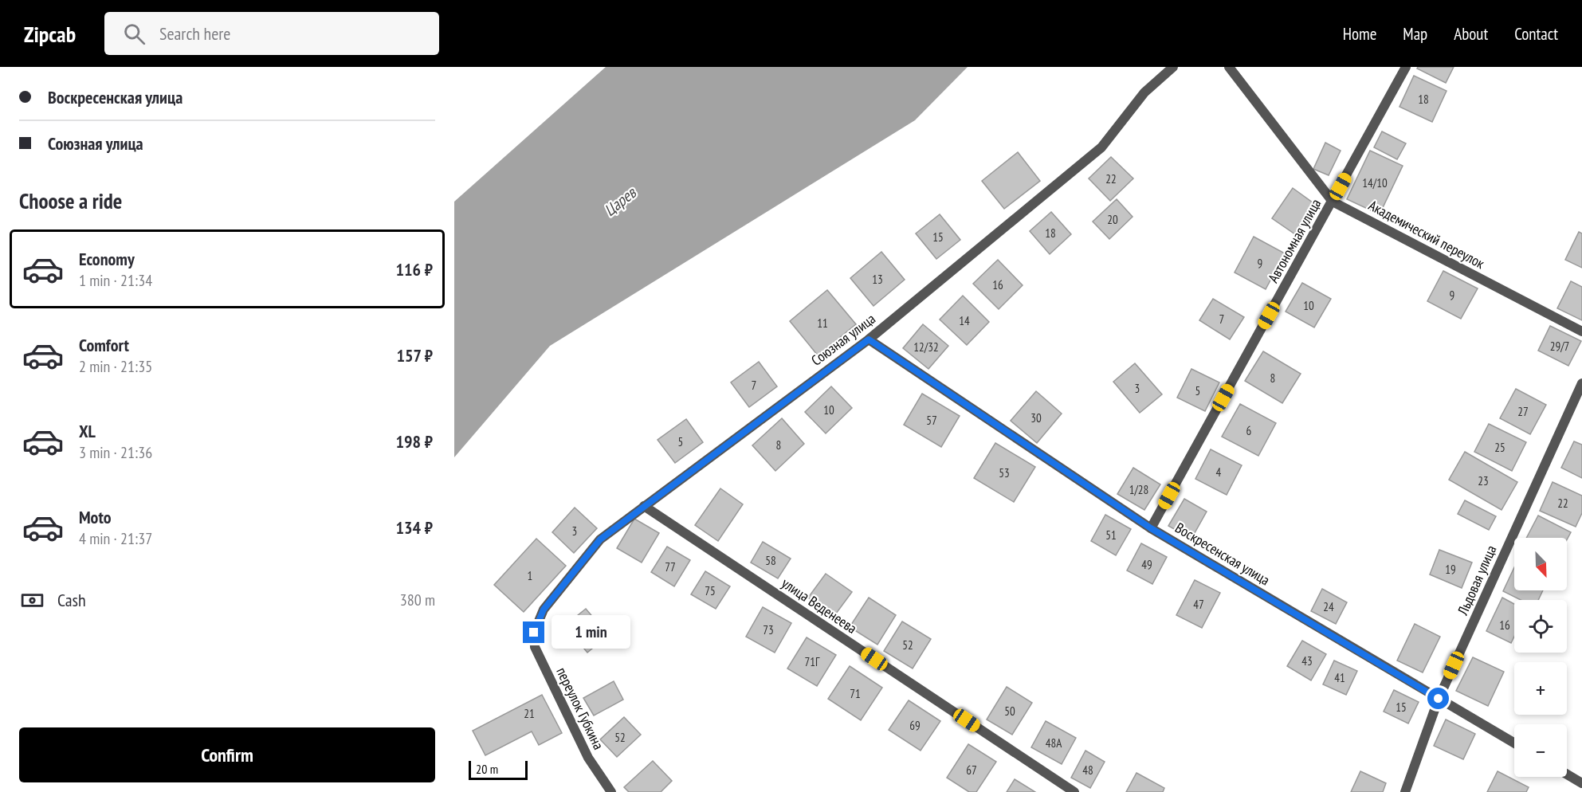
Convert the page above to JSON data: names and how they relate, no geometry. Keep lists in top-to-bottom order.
{
  "streets": {
    "street": [
      "Академический переулок",
      "Автономная улица",
      "Союзная улица",
      "Воскресенская улица",
      "Льдовая улица",
      "улица Веденеева",
      "переулок Губкина"
    ]
  },
  "crossings": [
    ["Академический переулок", "Автономная улица"],
    ["Автономная улица", "Воскресенская улица"],
    ["Союзная улица", "Воскресенская улица"],
    ["Союзная улица", "улица Веденеева"],
    ["Союзная улица", "переулок Губкина"],
    ["Воскресенская улица", "Льдовая улица"]
  ],
  "water": ["Царев"],
  "house_numbers": [
    "18",
    "22",
    "14/10",
    "20",
    "18",
    "15",
    "9",
    "13",
    "16",
    "9",
    "10",
    "7",
    "14",
    "11",
    "29/7",
    "12/32",
    "8",
    "7",
    "3",
    "5",
    "10",
    "27",
    "30",
    "57",
    "6",
    "5",
    "8",
    "25",
    "4",
    "53",
    "23",
    "1/28",
    "22",
    "3",
    "51",
    "58",
    "49",
    "77",
    "19",
    "1",
    "75",
    "47",
    "24",
    "16",
    "73",
    "52",
    "43",
    "71Г",
    "41",
    "71",
    "15",
    "50",
    "21",
    "69",
    "52",
    "48А",
    "67",
    "48"
  ],
  "scale_bar": "20 m",
  "north": "bottom right",
  "page": {
    "header": "Zipcab",
    "search": "Search here",
    "nav": [
      "Home",
      "Map",
      "About",
      "Contact"
    ],
    "banner": ["Воскресенская улица", "Союзная улица"],
    "heading": "Choose a ride",
    "list": [
      {
        "name": "Economy",
        "note": "1 min · 21:34",
        "value": "116 ₽"
      },
      {
        "name": "Comfort",
        "note": "2 min · 21:35",
        "value": "157 ₽"
      },
      {
        "name": "XL",
        "note": "3 min · 21:36",
        "value": "198 ₽"
      },
      {
        "name": "Moto",
        "note": "4 min · 21:37",
        "value": "134 ₽"
      }
    ],
    "map_buttons": ["+", "−"],
    "pay": ["Cash", "380 m"],
    "bubble": "1 min",
    "buttons": "Confirm",
    "scale": "20 m"
  }
}
